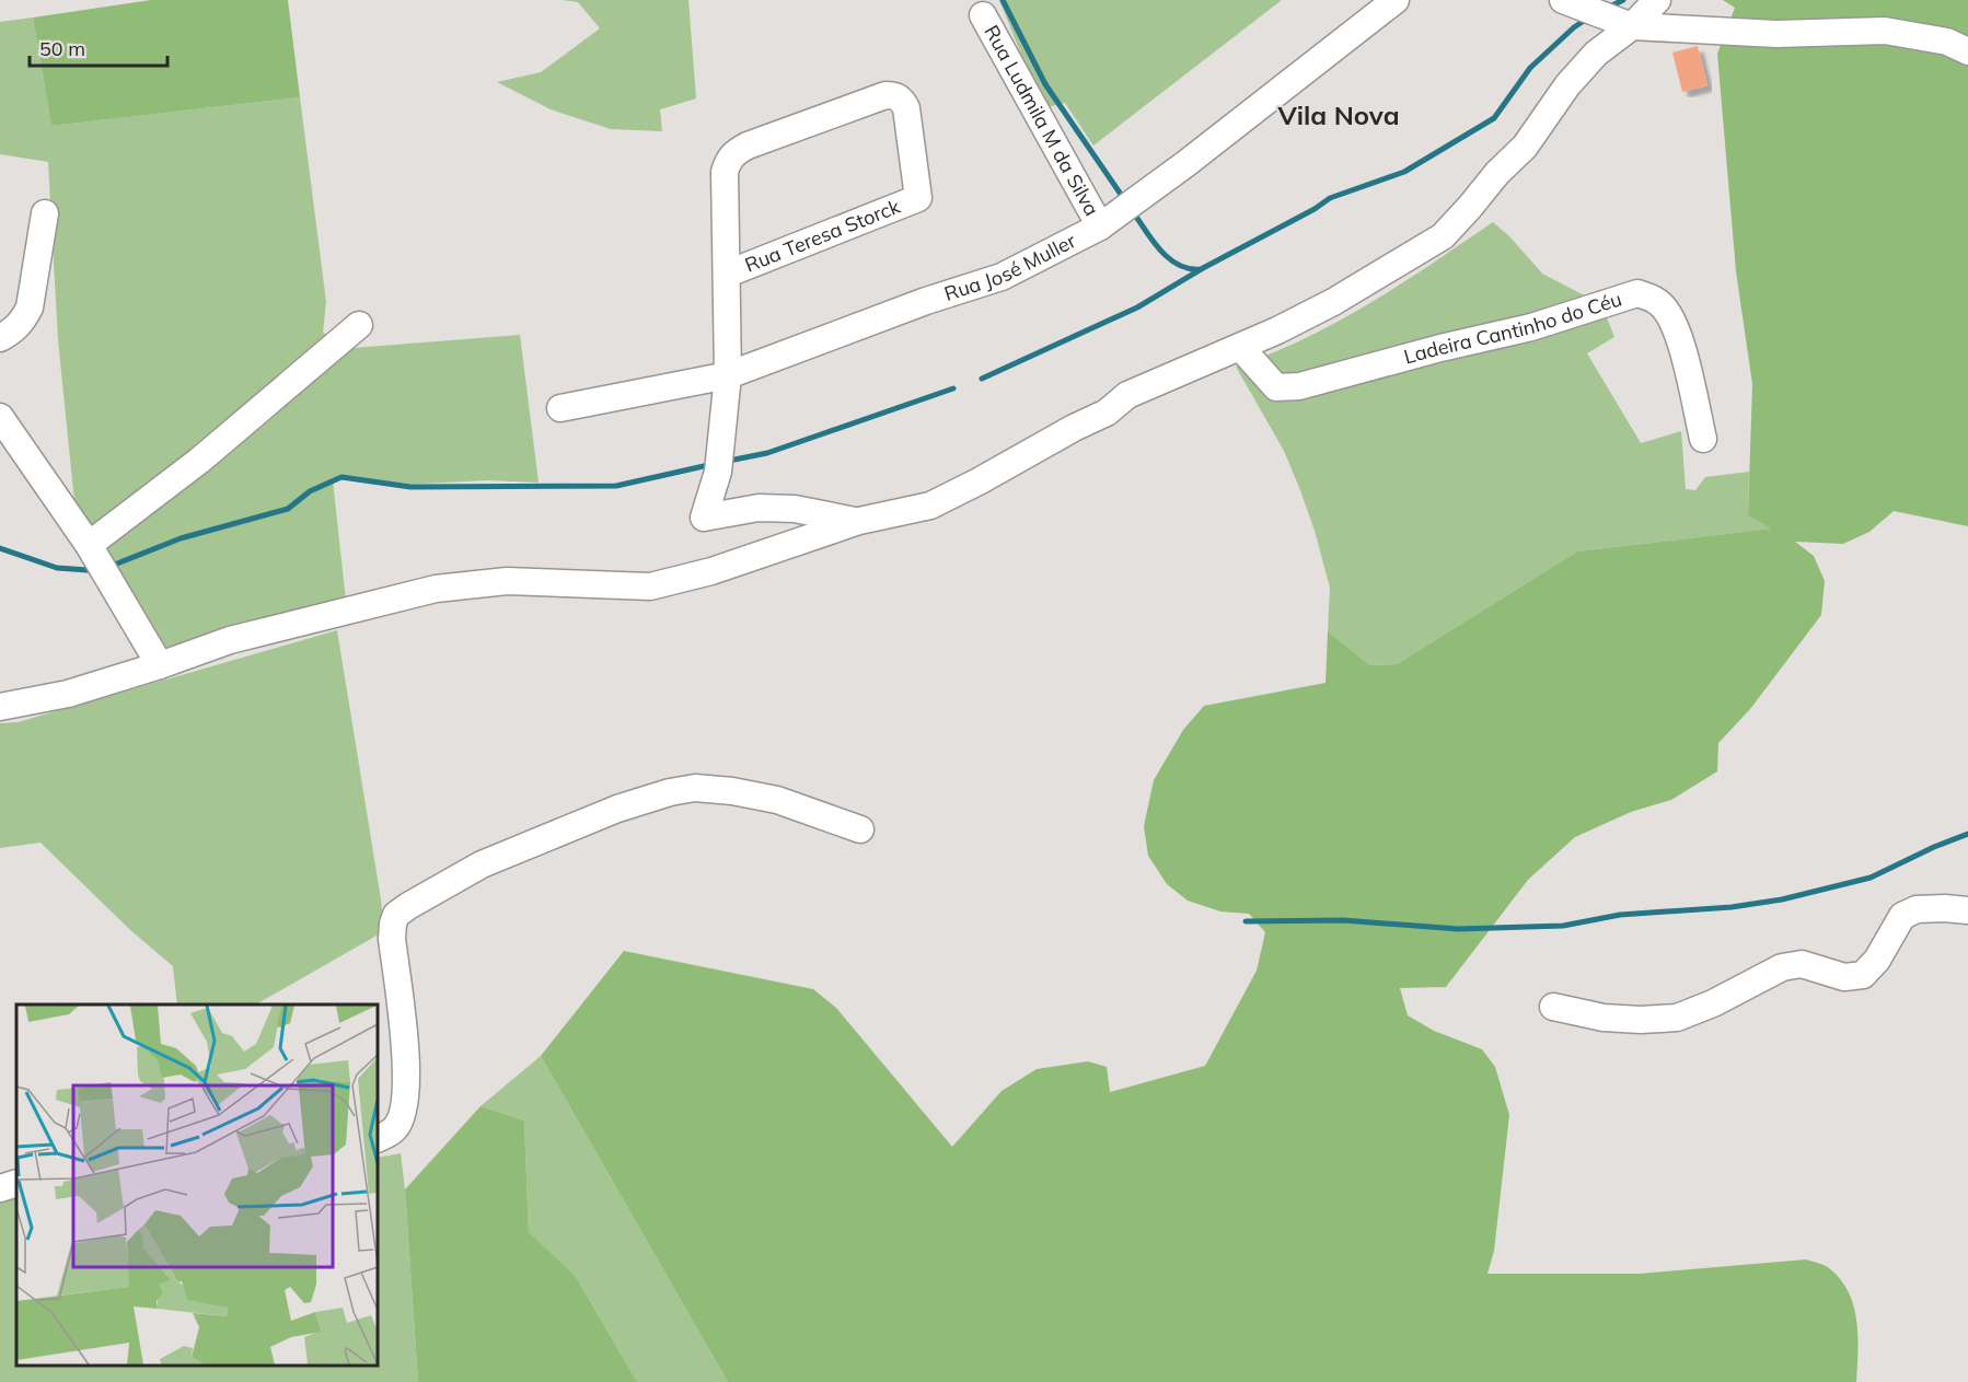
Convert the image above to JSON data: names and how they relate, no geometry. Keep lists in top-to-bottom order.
{
  "streets": {
    "street": [
      "Rua Ludmila M da Silva",
      "Rua Teresa Storck",
      "Rua José Muller",
      "Ladeira Cantinho do Céu"
    ]
  },
  "crossings": [
    ["Rua Ludmila M da Silva", "Rua José Muller"]
  ],
  "districts": ["Vila Nova"],
  "scale_bar": "50 m"
}
